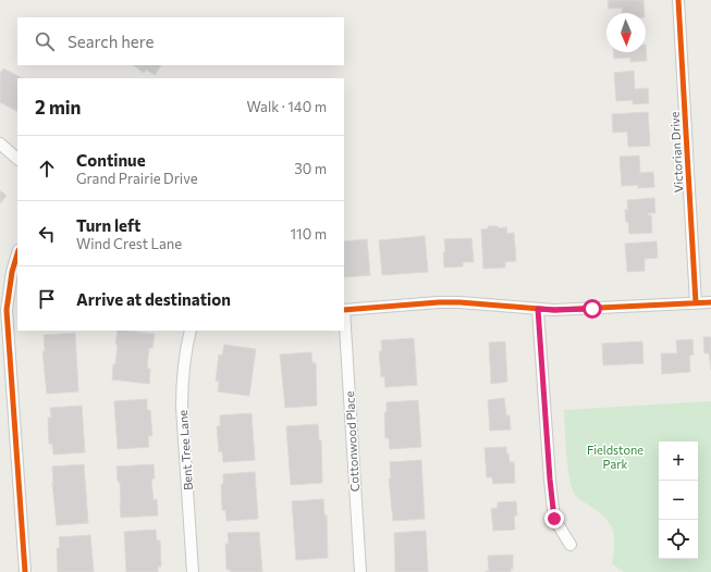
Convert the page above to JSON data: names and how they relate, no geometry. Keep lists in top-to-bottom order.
{
  "streets": {
    "street": ["Victorian Drive", "Cottonwood Place", "Bent Tree Lane"]
  },
  "parks": ["Fieldstone Park"],
  "north": "bottom",
  "page": {
    "search": "Search here",
    "heading": ["2 min", "Walk · 140 m"],
    "list": [
      ["Continue", "Grand Prairie Drive", "30 m"],
      ["Turn left", "Wind Crest Lane", "110 m"],
      "Arrive at destination"
    ],
    "map_buttons": ["+", "−"]
  }
}
